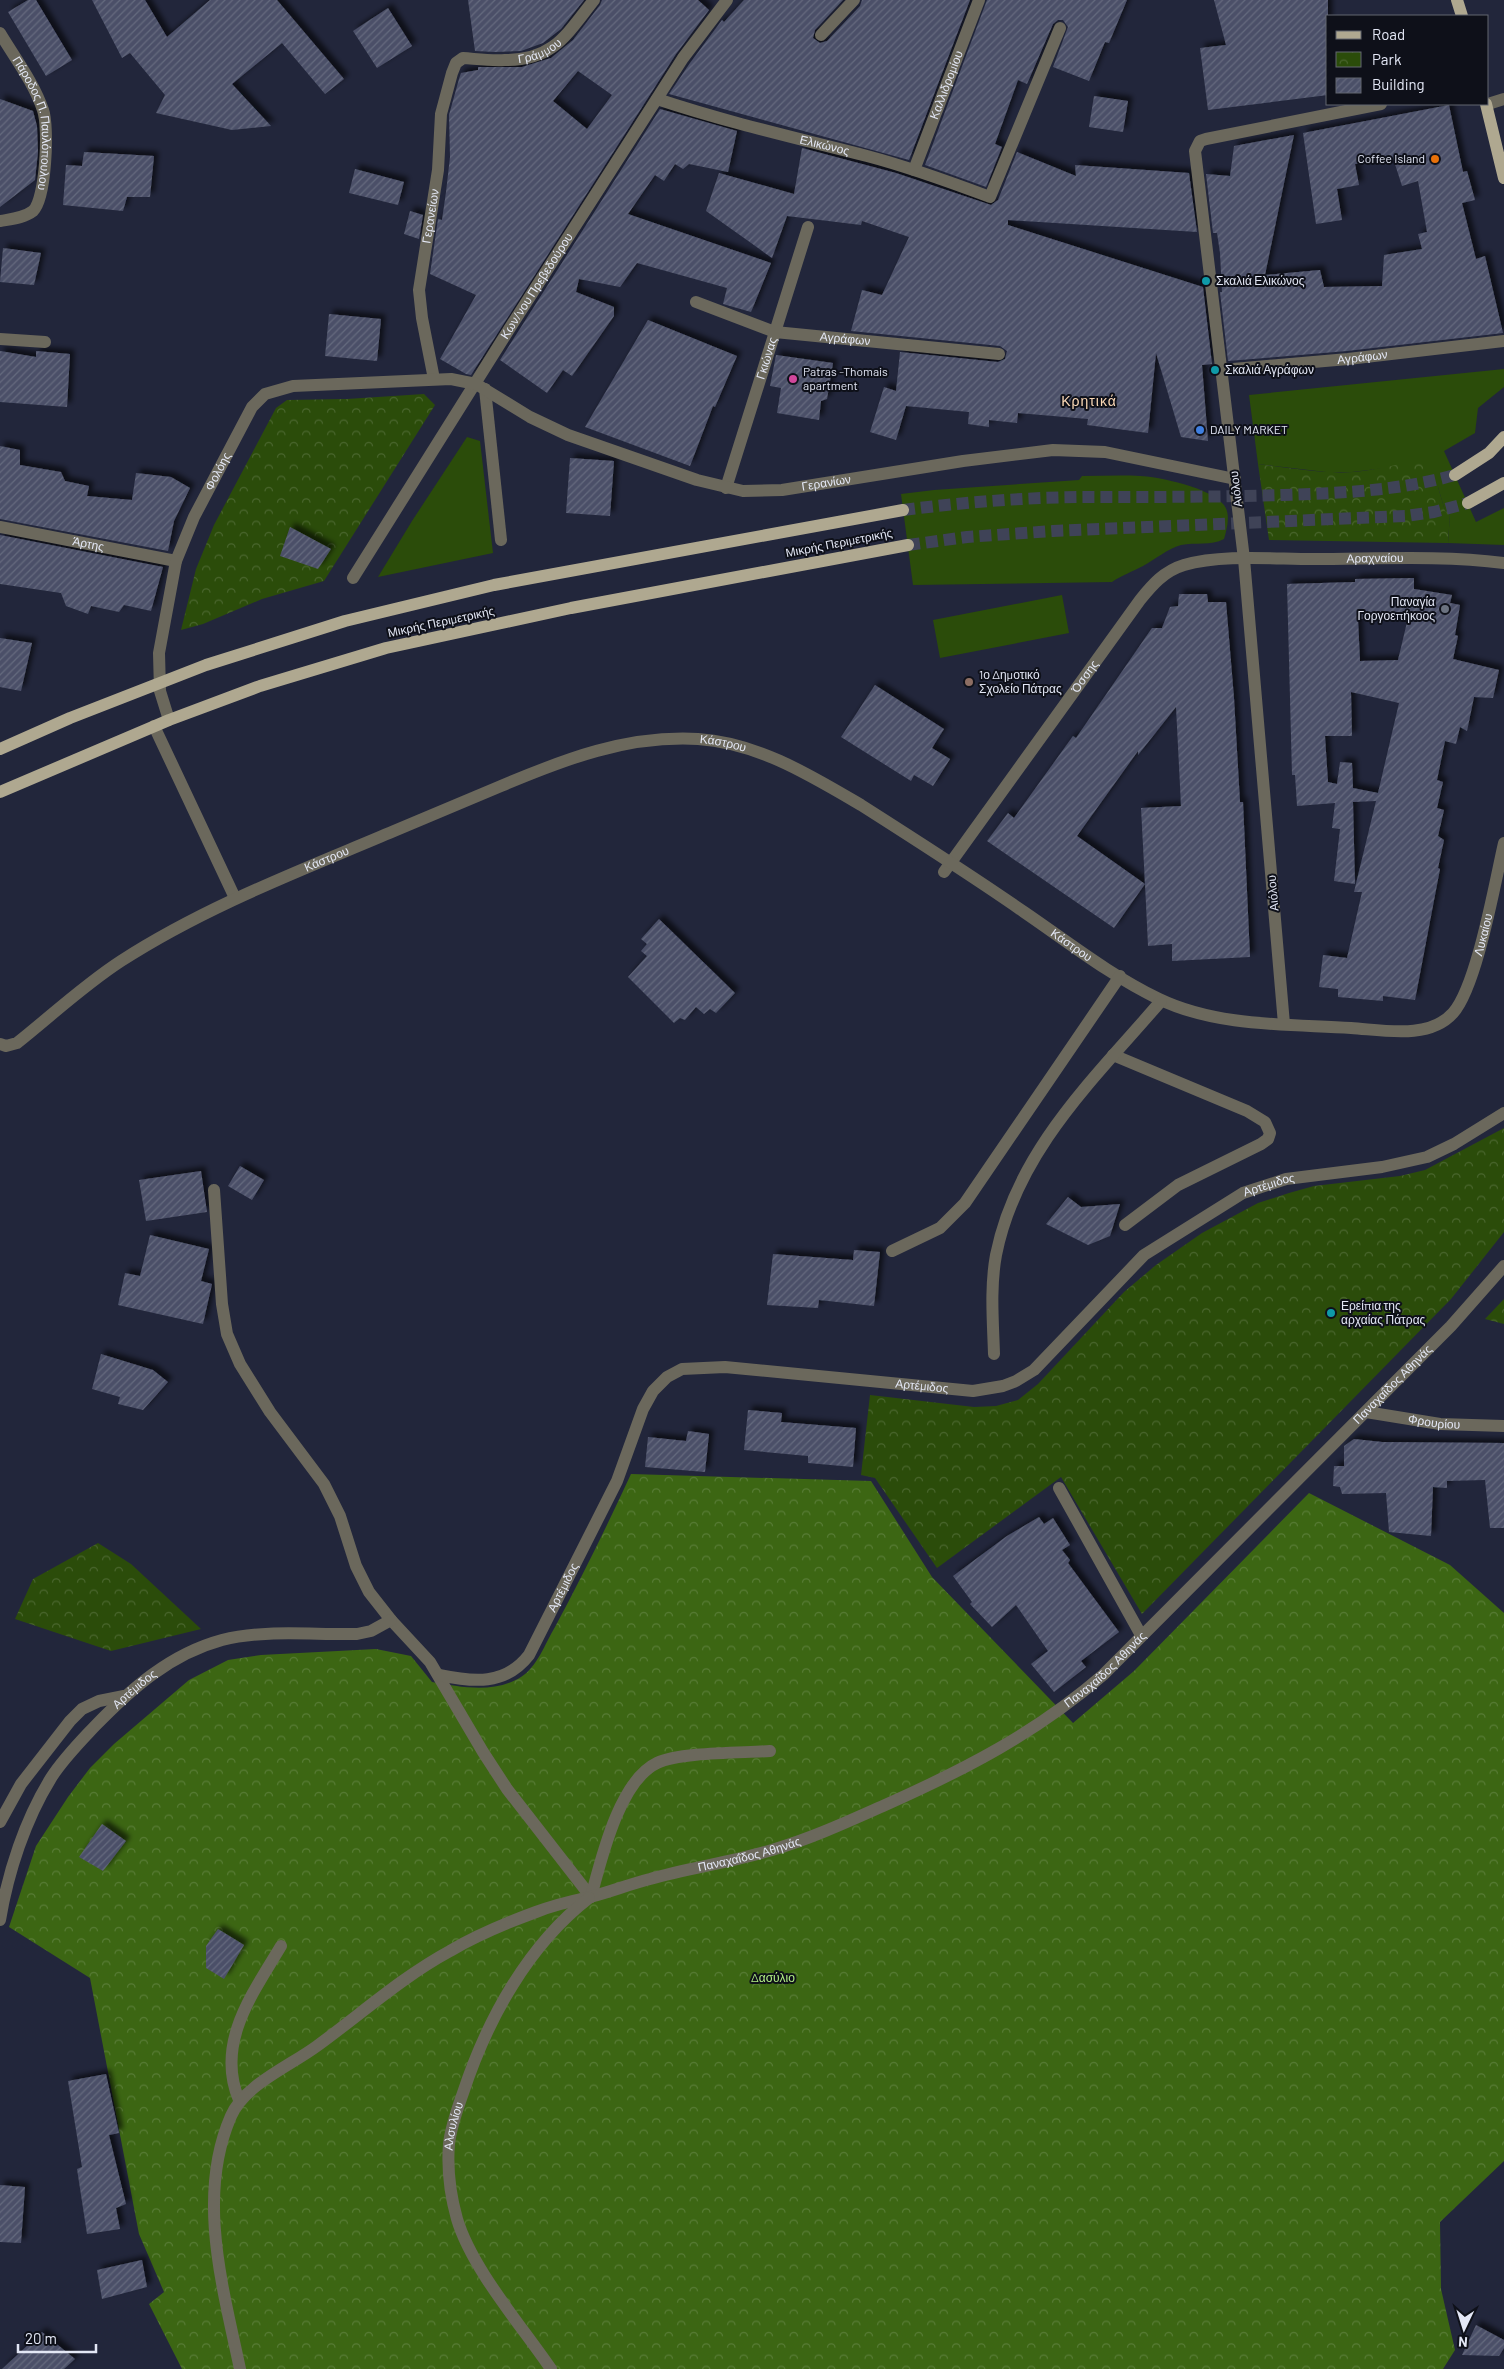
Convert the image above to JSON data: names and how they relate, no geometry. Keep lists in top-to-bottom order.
{
  "streets": {
    "main road": ["Μικρής Περιμετρικής"],
    "street": [
      "Γράμμου",
      "Καλλιδρομίου",
      "Πάροδος Π. Παυλόπουλου",
      "Ελικώνος",
      "Γερανείων",
      "Κων/νου Πρεβεδούρου",
      "Αγράφων",
      "Γκιώνας",
      "Φολόης",
      "Γερανίων",
      "Αιόλου",
      "Άρτης",
      "Αραχναίου",
      "Όσσης",
      "Κάστρου",
      "Λυκαίου",
      "Αρτέμιδος",
      "Παναχαΐδος Αθηνάς",
      "Φρουρίου",
      "Αλσυλίου"
    ]
  },
  "crossings": [
    ["Γράμμου", "Γερανείων"],
    ["Καλλιδρομίου", "Ελικώνος"],
    ["Ελικώνος", "Κων/νου Πρεβεδούρου"],
    ["Γερανείων", "Φολόης"],
    ["Γερανείων", "Γερανίων"],
    ["Κων/νου Πρεβεδούρου", "Γερανίων"],
    ["Αγράφων", "Γκιώνας"],
    ["Αγράφων", "Αιόλου"],
    ["Γκιώνας", "Γερανίων"],
    ["Φολόης", "Γερανίων"],
    ["Φολόης", "Μικρής Περιμετρικής"],
    ["Φολόης", "Άρτης"],
    ["Γερανίων", "Αιόλου"],
    ["Αιόλου", "Αραχναίου"],
    ["Αιόλου", "Όσσης"],
    ["Αιόλου", "Κάστρου"],
    ["Αραχναίου", "Όσσης"],
    ["Όσσης", "Κάστρου"],
    ["Κάστρου", "Λυκαίου"],
    ["Παναχαΐδος Αθηνάς", "Φρουρίου"],
    ["Παναχαΐδος Αθηνάς", "Αλσυλίου"]
  ],
  "districts": ["Κρητικά"],
  "parks": ["Δασύλιο"],
  "places": [
    "Coffee Island",
    "Σκαλιά Ελικώνος",
    "Σκαλιά Αγράφων",
    "Patras -Thomais apartment",
    "DAILY MARKET",
    "Παναγία Γοργοεπήκοος",
    "1ο Δημοτικό Σχολείο Πάτρας",
    "Ερείπια της αρχαίας Πάτρας"
  ],
  "legend": ["Road", "Park", "Building"],
  "scale_bar": "20 m",
  "north": "bottom"
}
